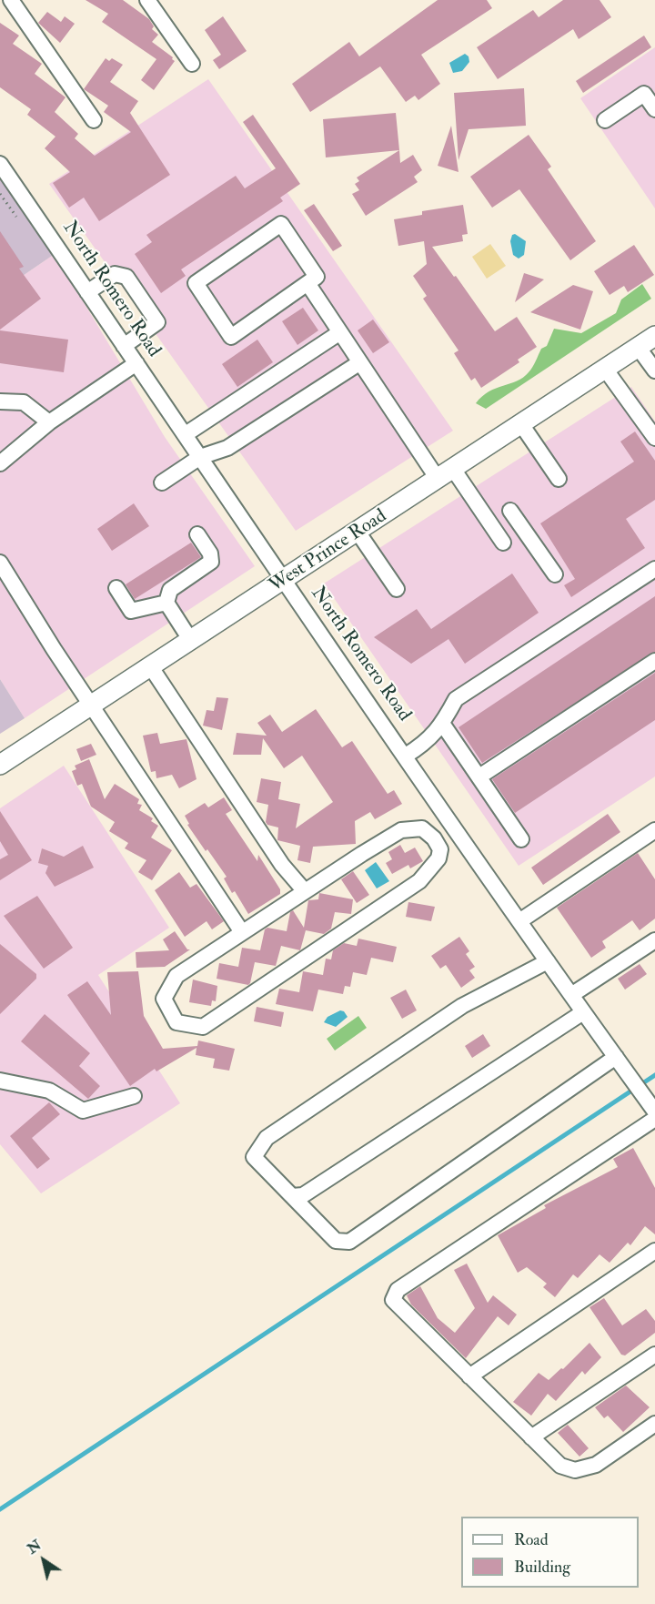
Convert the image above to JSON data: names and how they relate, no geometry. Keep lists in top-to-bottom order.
{
  "streets": {
    "main road": ["West Prince Road"],
    "street": ["North Romero Road"]
  },
  "crossings": [
    ["North Romero Road", "West Prince Road"]
  ],
  "legend": ["Road", "Building"],
  "north": "top left"
}
